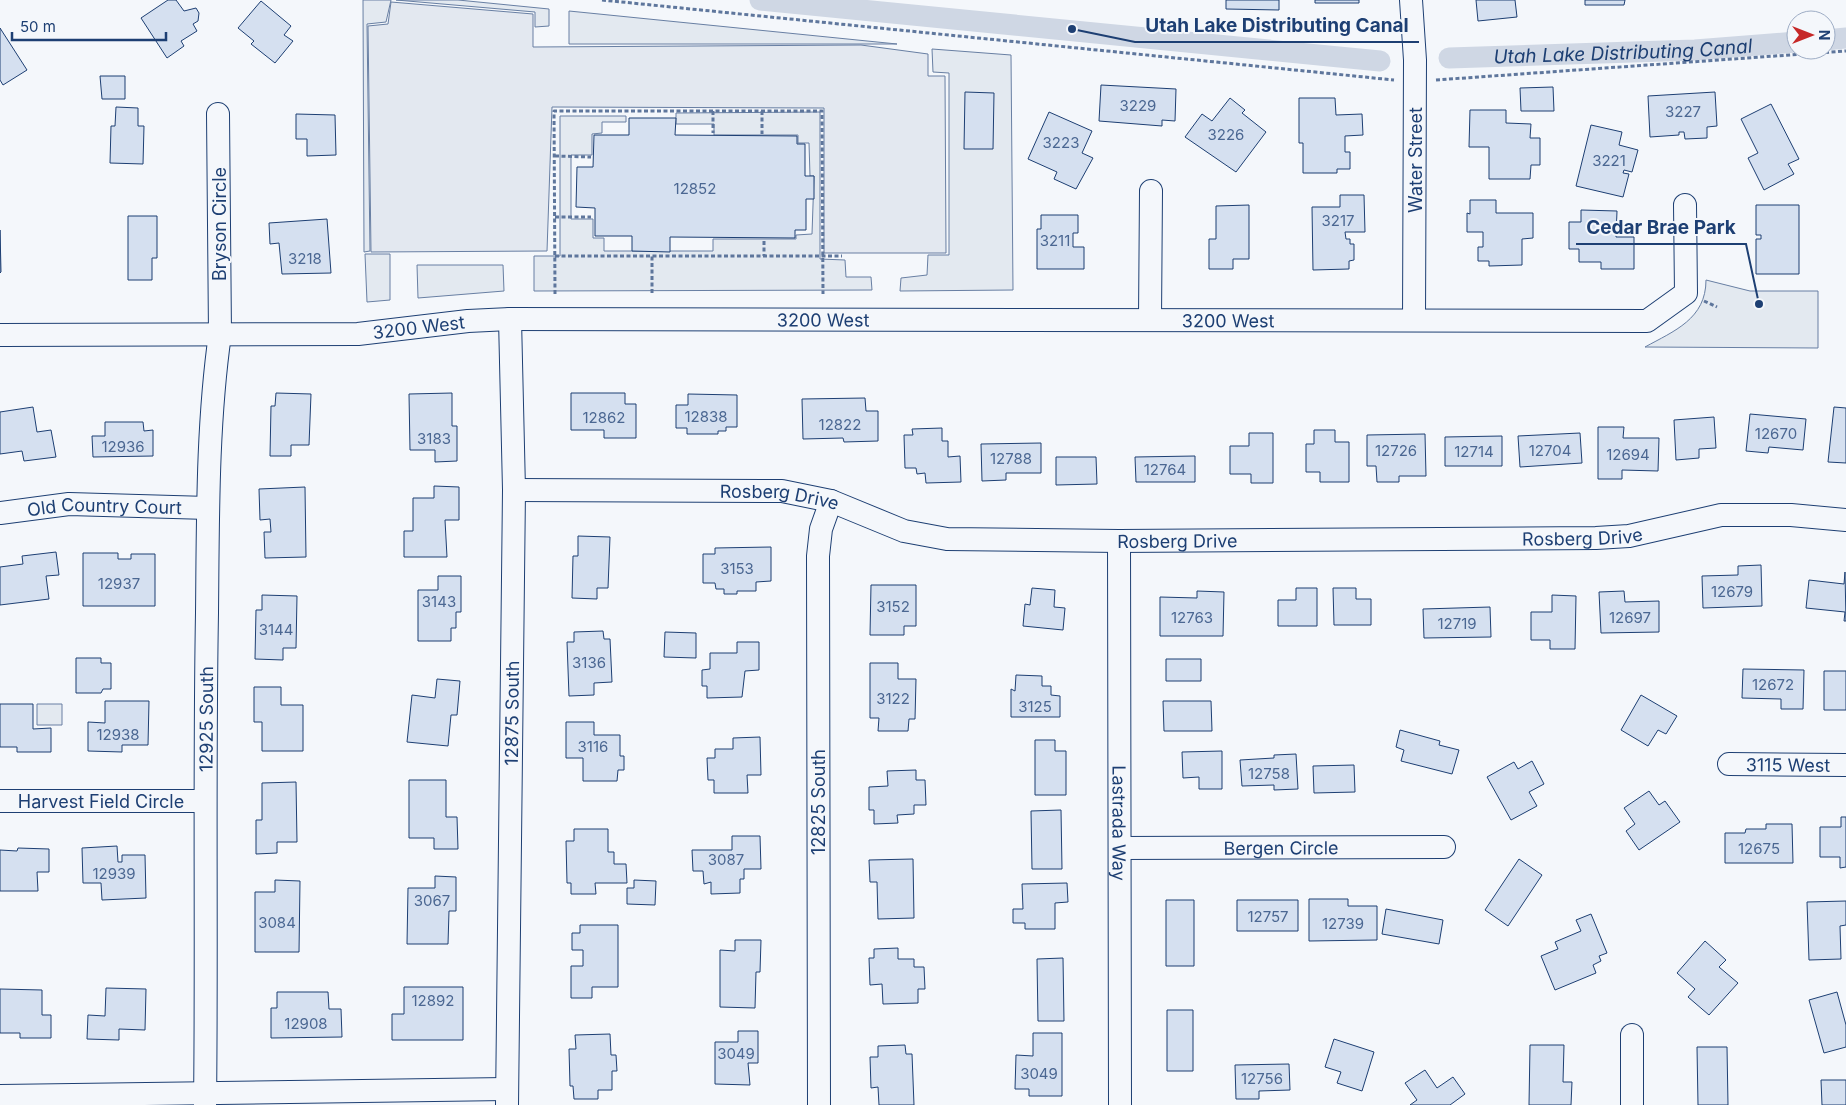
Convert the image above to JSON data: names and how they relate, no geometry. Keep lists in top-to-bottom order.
{
  "streets": {
    "street": [
      "Water Street",
      "Bryson Circle",
      "3200 West",
      "Rosberg Drive",
      "Old Country Court",
      "12875 South",
      "12925 South",
      "3115 West",
      "Harvest Field Circle",
      "12825 South",
      "Lastrada Way",
      "Bergen Circle"
    ]
  },
  "crossings": [
    ["Water Street", "3200 West"],
    ["Bryson Circle", "3200 West"],
    ["Bryson Circle", "12925 South"],
    ["3200 West", "12875 South"],
    ["3200 West", "12925 South"],
    ["Rosberg Drive", "12875 South"],
    ["Rosberg Drive", "12825 South"],
    ["Rosberg Drive", "Lastrada Way"],
    ["Old Country Court", "12925 South"],
    ["12925 South", "Harvest Field Circle"],
    ["Lastrada Way", "Bergen Circle"]
  ],
  "water": ["Utah Lake Distributing Canal"],
  "places": ["Utah Lake Distributing Canal", "Cedar Brae Park"],
  "house_numbers": [
    "3229",
    "3227",
    "3226",
    "3223",
    "3221",
    "12852",
    "3217",
    "3211",
    "3218",
    "12838",
    "12862",
    "12822",
    "12670",
    "3183",
    "12936",
    "12726",
    "12704",
    "12714",
    "12694",
    "12788",
    "12764",
    "3153",
    "12937",
    "12679",
    "3143",
    "3152",
    "12763",
    "12697",
    "12719",
    "3144",
    "3136",
    "12672",
    "3122",
    "3125",
    "12938",
    "3116",
    "12758",
    "12675",
    "3087",
    "12939",
    "3067",
    "12757",
    "3084",
    "12739",
    "12892",
    "12908",
    "3049",
    "3049",
    "12756"
  ],
  "scale_bar": "50 m",
  "north": "right"
}
